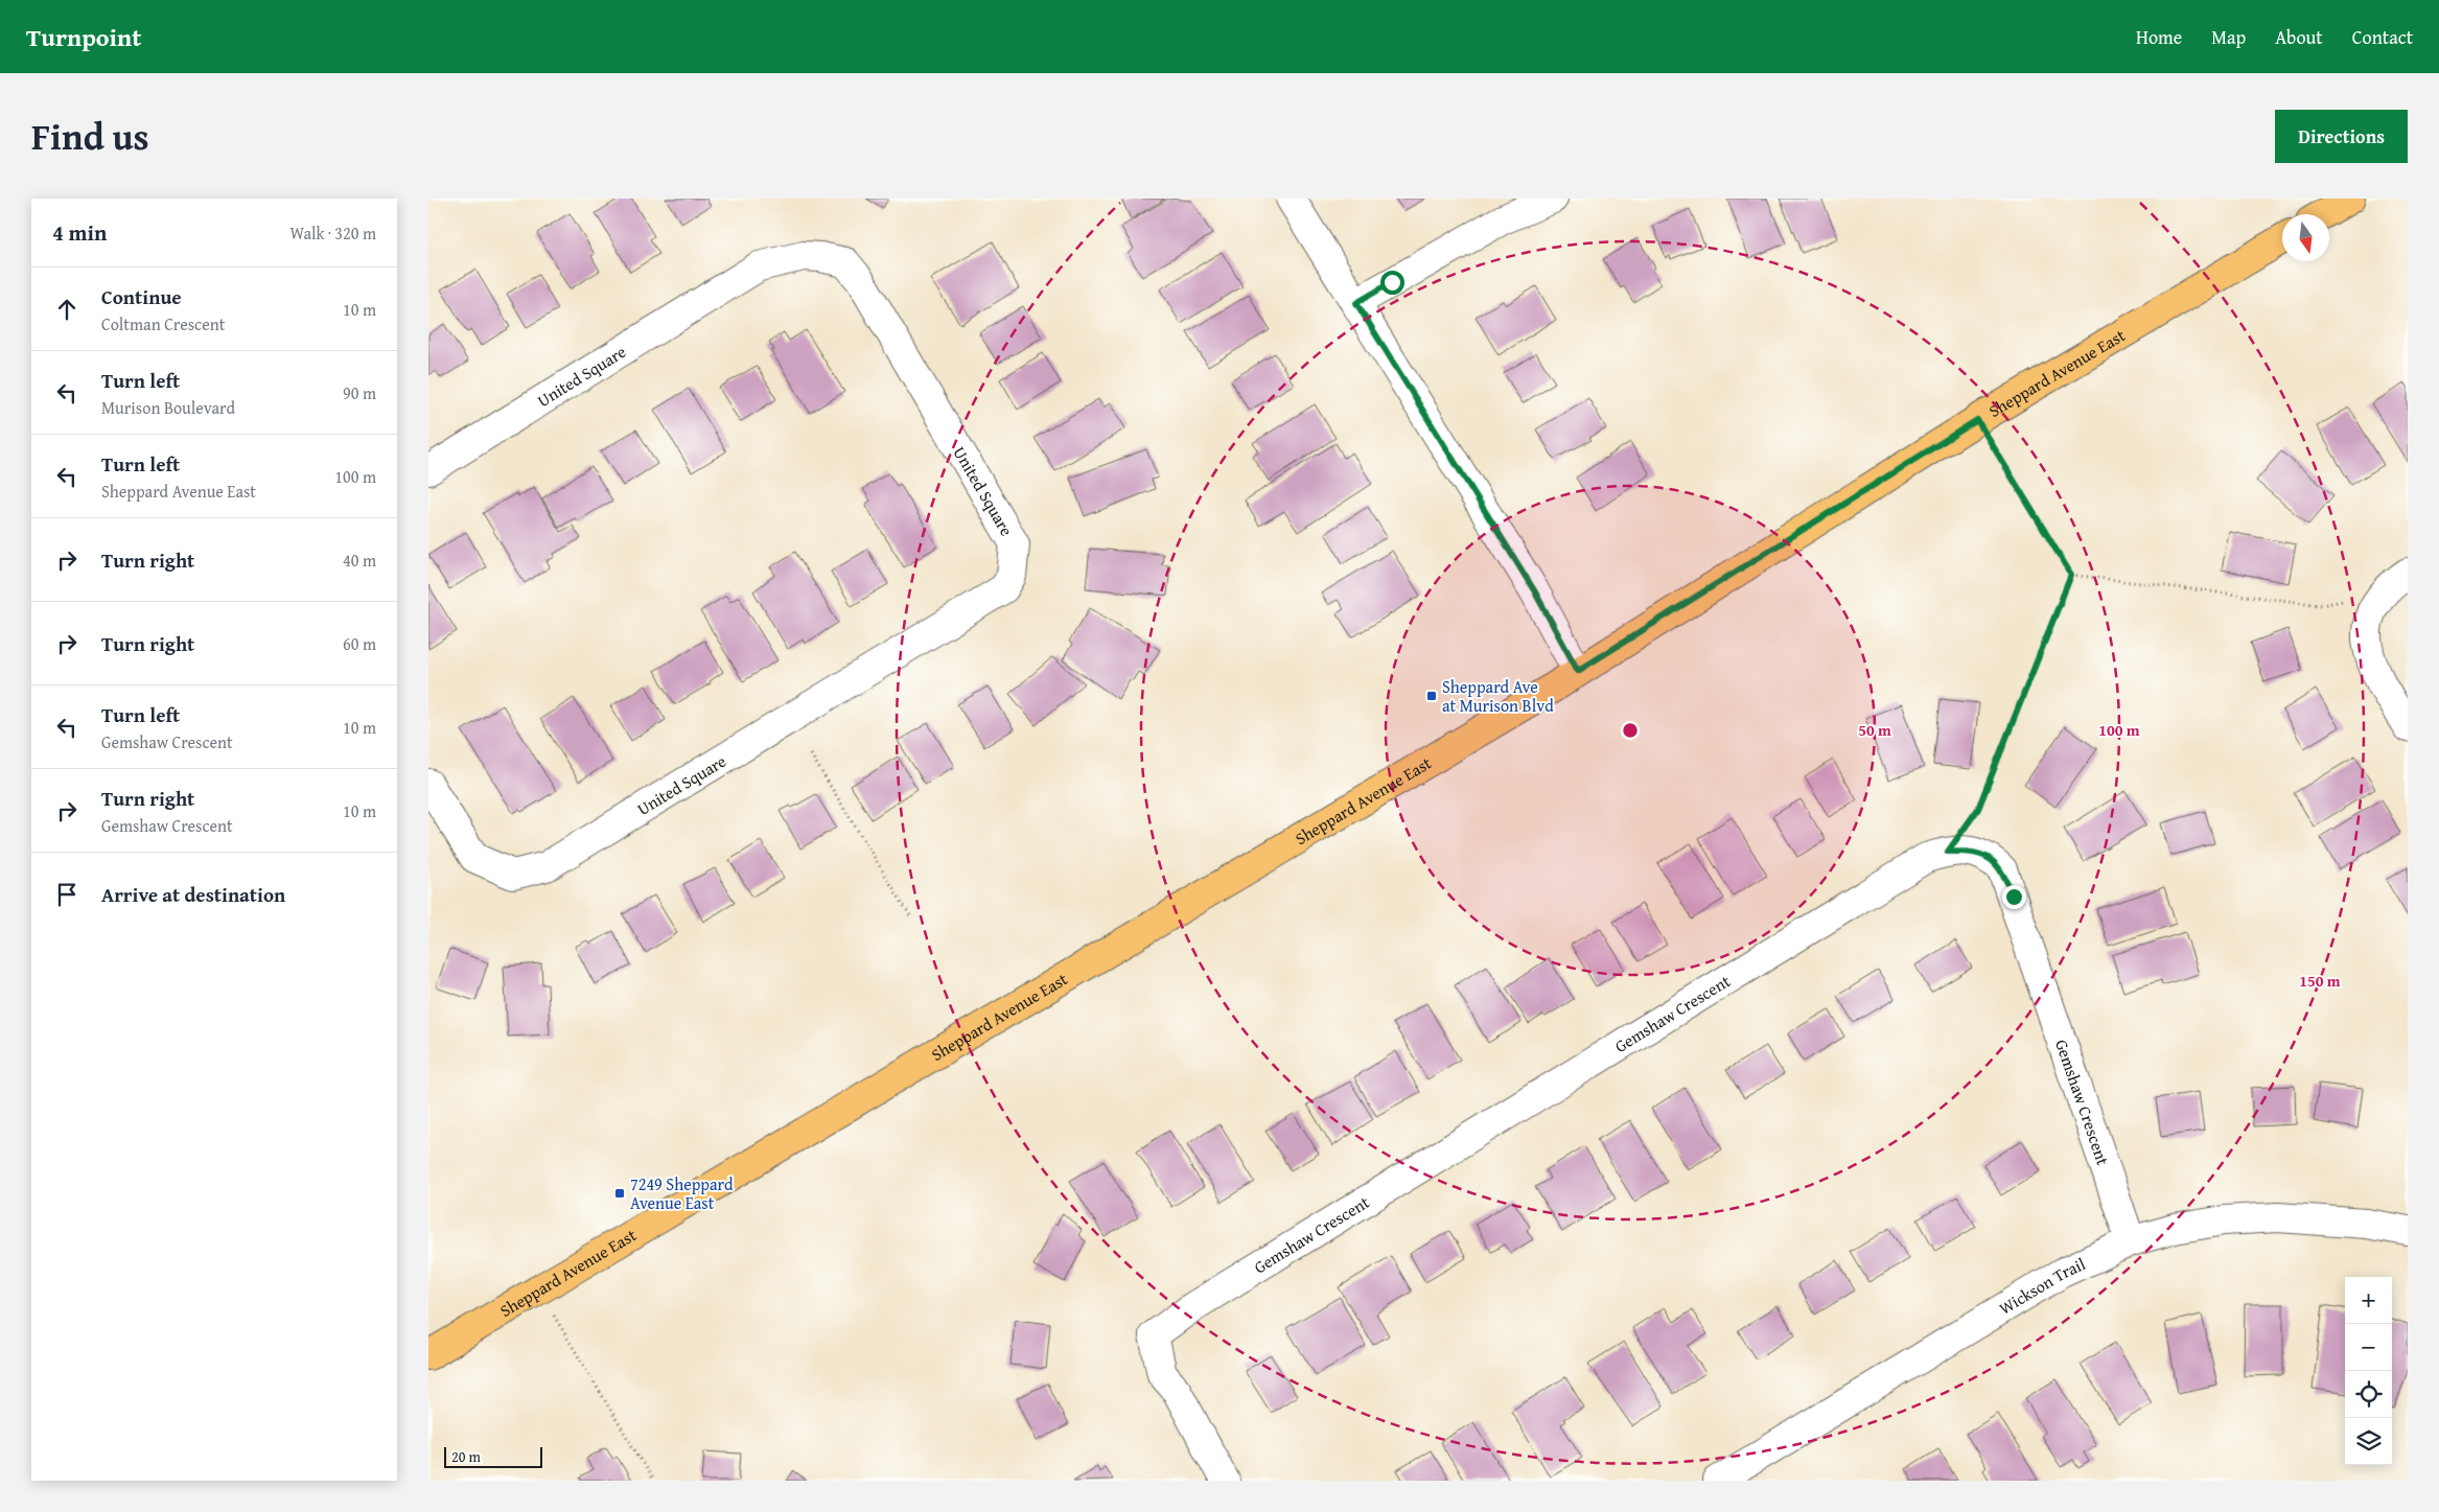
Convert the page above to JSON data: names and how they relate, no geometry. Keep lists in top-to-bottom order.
{
  "streets": {
    "main road": ["Sheppard Avenue East"],
    "street": ["United Square", "Gemshaw Crescent", "Wickson Trail"]
  },
  "crossings": [
    ["Gemshaw Crescent", "Wickson Trail"]
  ],
  "places": {
    "transit": ["Sheppard Ave at Murison Blvd", "7249 Sheppard Avenue East"]
  },
  "scale_bar": "20 m",
  "north": "bottom",
  "page": {
    "header": "Turnpoint",
    "nav": [
      "Home",
      "Map",
      "About",
      "Contact"
    ],
    "title": "Find us",
    "buttons": "Directions",
    "heading": ["4 min", "Walk · 320 m"],
    "list": [
      ["Continue", "Coltman Crescent", "10 m"],
      ["Turn left", "Murison Boulevard", "90 m"],
      ["Turn left", "Sheppard Avenue East", "100 m"],
      ["Turn right", "40 m"],
      ["Turn right", "60 m"],
      ["Turn left", "Gemshaw Crescent", "10 m"],
      ["Turn right", "Gemshaw Crescent", "10 m"],
      "Arrive at destination"
    ],
    "map_buttons": ["+", "−"],
    "scale": "20 m"
  },
  "rings": ["50 m", "100 m", "150 m"]
}
